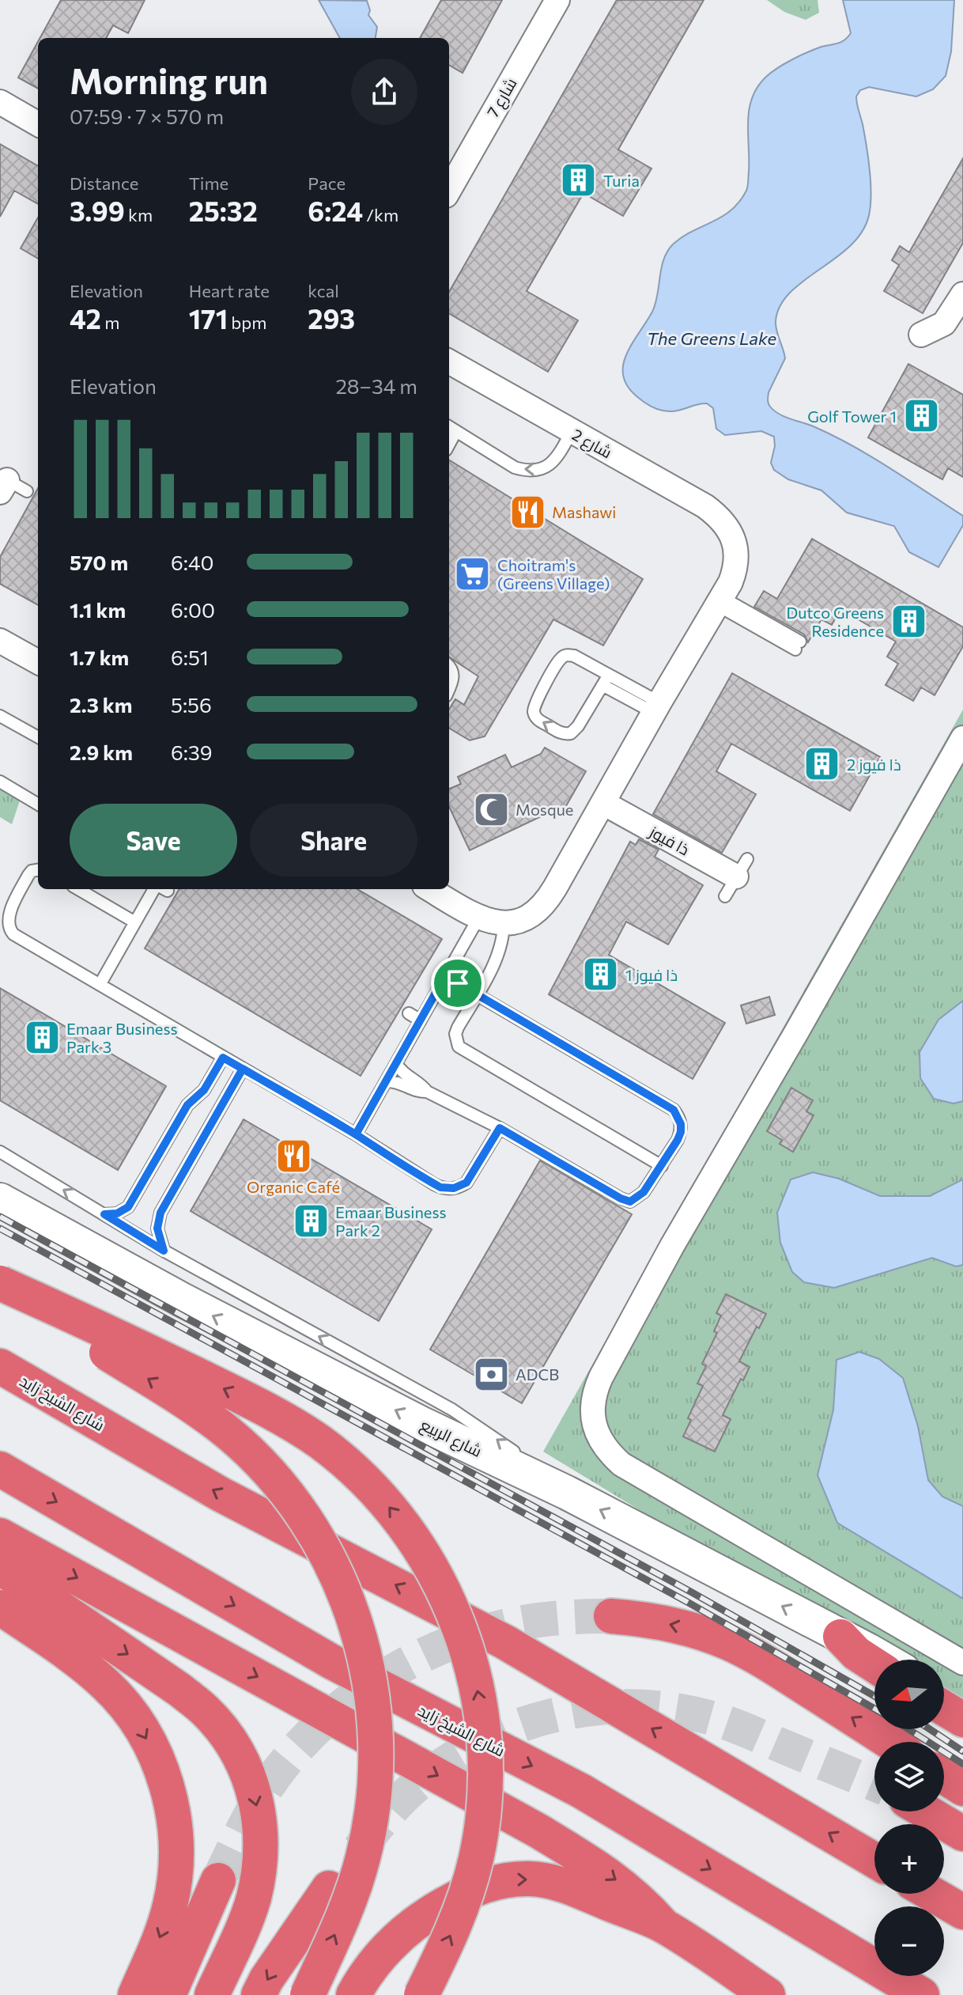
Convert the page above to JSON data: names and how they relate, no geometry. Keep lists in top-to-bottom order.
{
  "streets": {
    "highway": ["شارع الشيخ زايد"],
    "main road": ["شارع الربيع"],
    "street": ["شارع 7", "شارع 2", "ذا فيوز"]
  },
  "one_way": ["شارع الربيع"],
  "water": ["The Greens Lake"],
  "places": {
    "building": [
      "Turia",
      "Golf Tower 1",
      "Dutco Greens Residence",
      "ذا فيوز 2",
      "ذا فيوز 1",
      "Emaar Business Park 3",
      "Emaar Business Park 2"
    ],
    "restaurant": ["Mashawi", "Organic Café"],
    "supermarket": ["Choitram's (Greens Village)"],
    "mosque": ["Mosque"],
    "bank": ["ADCB"]
  },
  "north": "left",
  "page": {
    "heading": ["Morning run", "07:59 · 7 × 570 m"],
    "stats": [
      ["Distance", "3.99 km"],
      ["Time", "25:32"],
      ["Pace", "6:24 /km"],
      ["Elevation", "42 m"],
      ["Heart rate", "171 bpm"],
      ["kcal", "293"]
    ],
    "chart": ["Elevation", "28–34 m"],
    "list": [
      {
        "name": "570 m",
        "note": "6:40"
      },
      {
        "name": "1.1 km",
        "note": "6:00"
      },
      {
        "name": "1.7 km",
        "note": "6:51"
      },
      {
        "name": "2.3 km",
        "note": "5:56"
      },
      {
        "name": "2.9 km",
        "note": "6:39"
      }
    ],
    "buttons": ["Save", "Share"],
    "map_buttons": ["+", "−"]
  }
}
